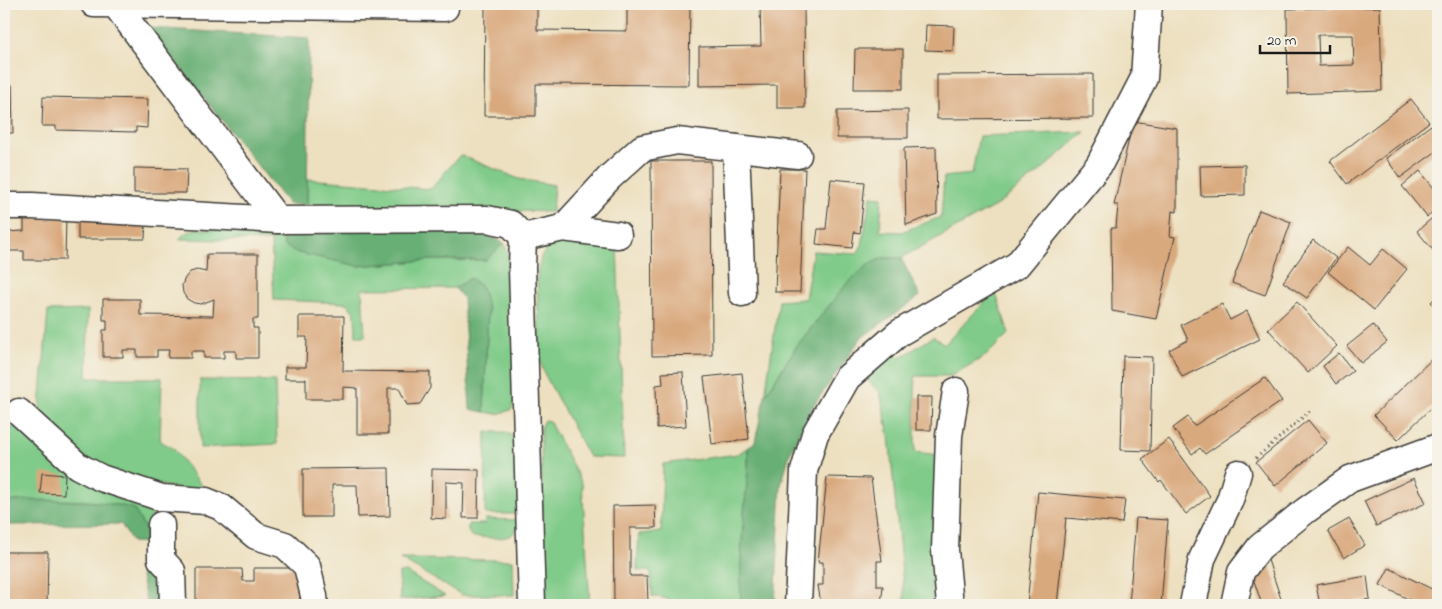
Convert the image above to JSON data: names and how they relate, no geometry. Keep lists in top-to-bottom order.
{
  "scale_bar": "20 m"
}
